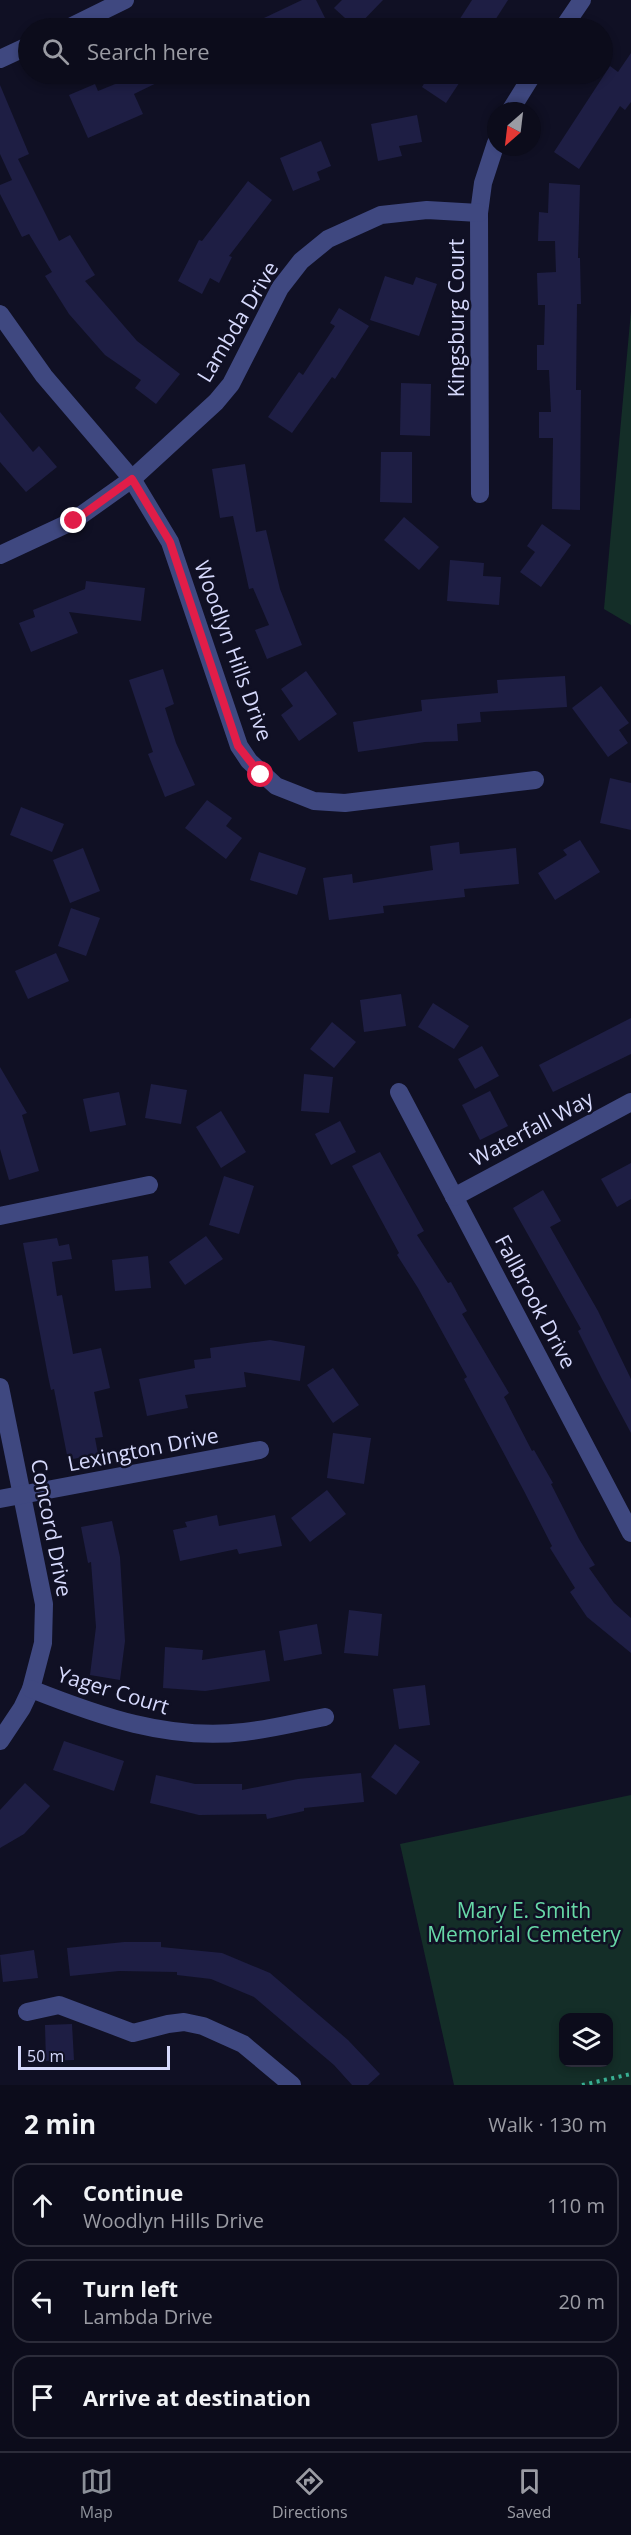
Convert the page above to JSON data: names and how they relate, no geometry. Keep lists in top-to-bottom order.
{
  "streets": {
    "street": [
      "Kingsburg Court",
      "Lambda Drive",
      "Woodlyn Hills Drive",
      "Waterfall Way",
      "Fallbrook Drive",
      "Lexington Drive",
      "Concord Drive",
      "Yager Court"
    ]
  },
  "crossings": [
    ["Kingsburg Court", "Lambda Drive"],
    ["Lambda Drive", "Woodlyn Hills Drive"],
    ["Waterfall Way", "Fallbrook Drive"],
    ["Lexington Drive", "Concord Drive"],
    ["Concord Drive", "Yager Court"]
  ],
  "parks": ["Mary E. Smith Memorial Cemetery"],
  "scale_bar": "50 m",
  "north": "bottom left",
  "page": {
    "search": "Search here",
    "scale": "50 m",
    "heading": ["2 min", "Walk · 130 m"],
    "list": [
      ["Continue", "Woodlyn Hills Drive", "110 m"],
      ["Turn left", "Lambda Drive", "20 m"],
      "Arrive at destination"
    ],
    "nav": ["Map", "Directions", "Saved"]
  }
}
